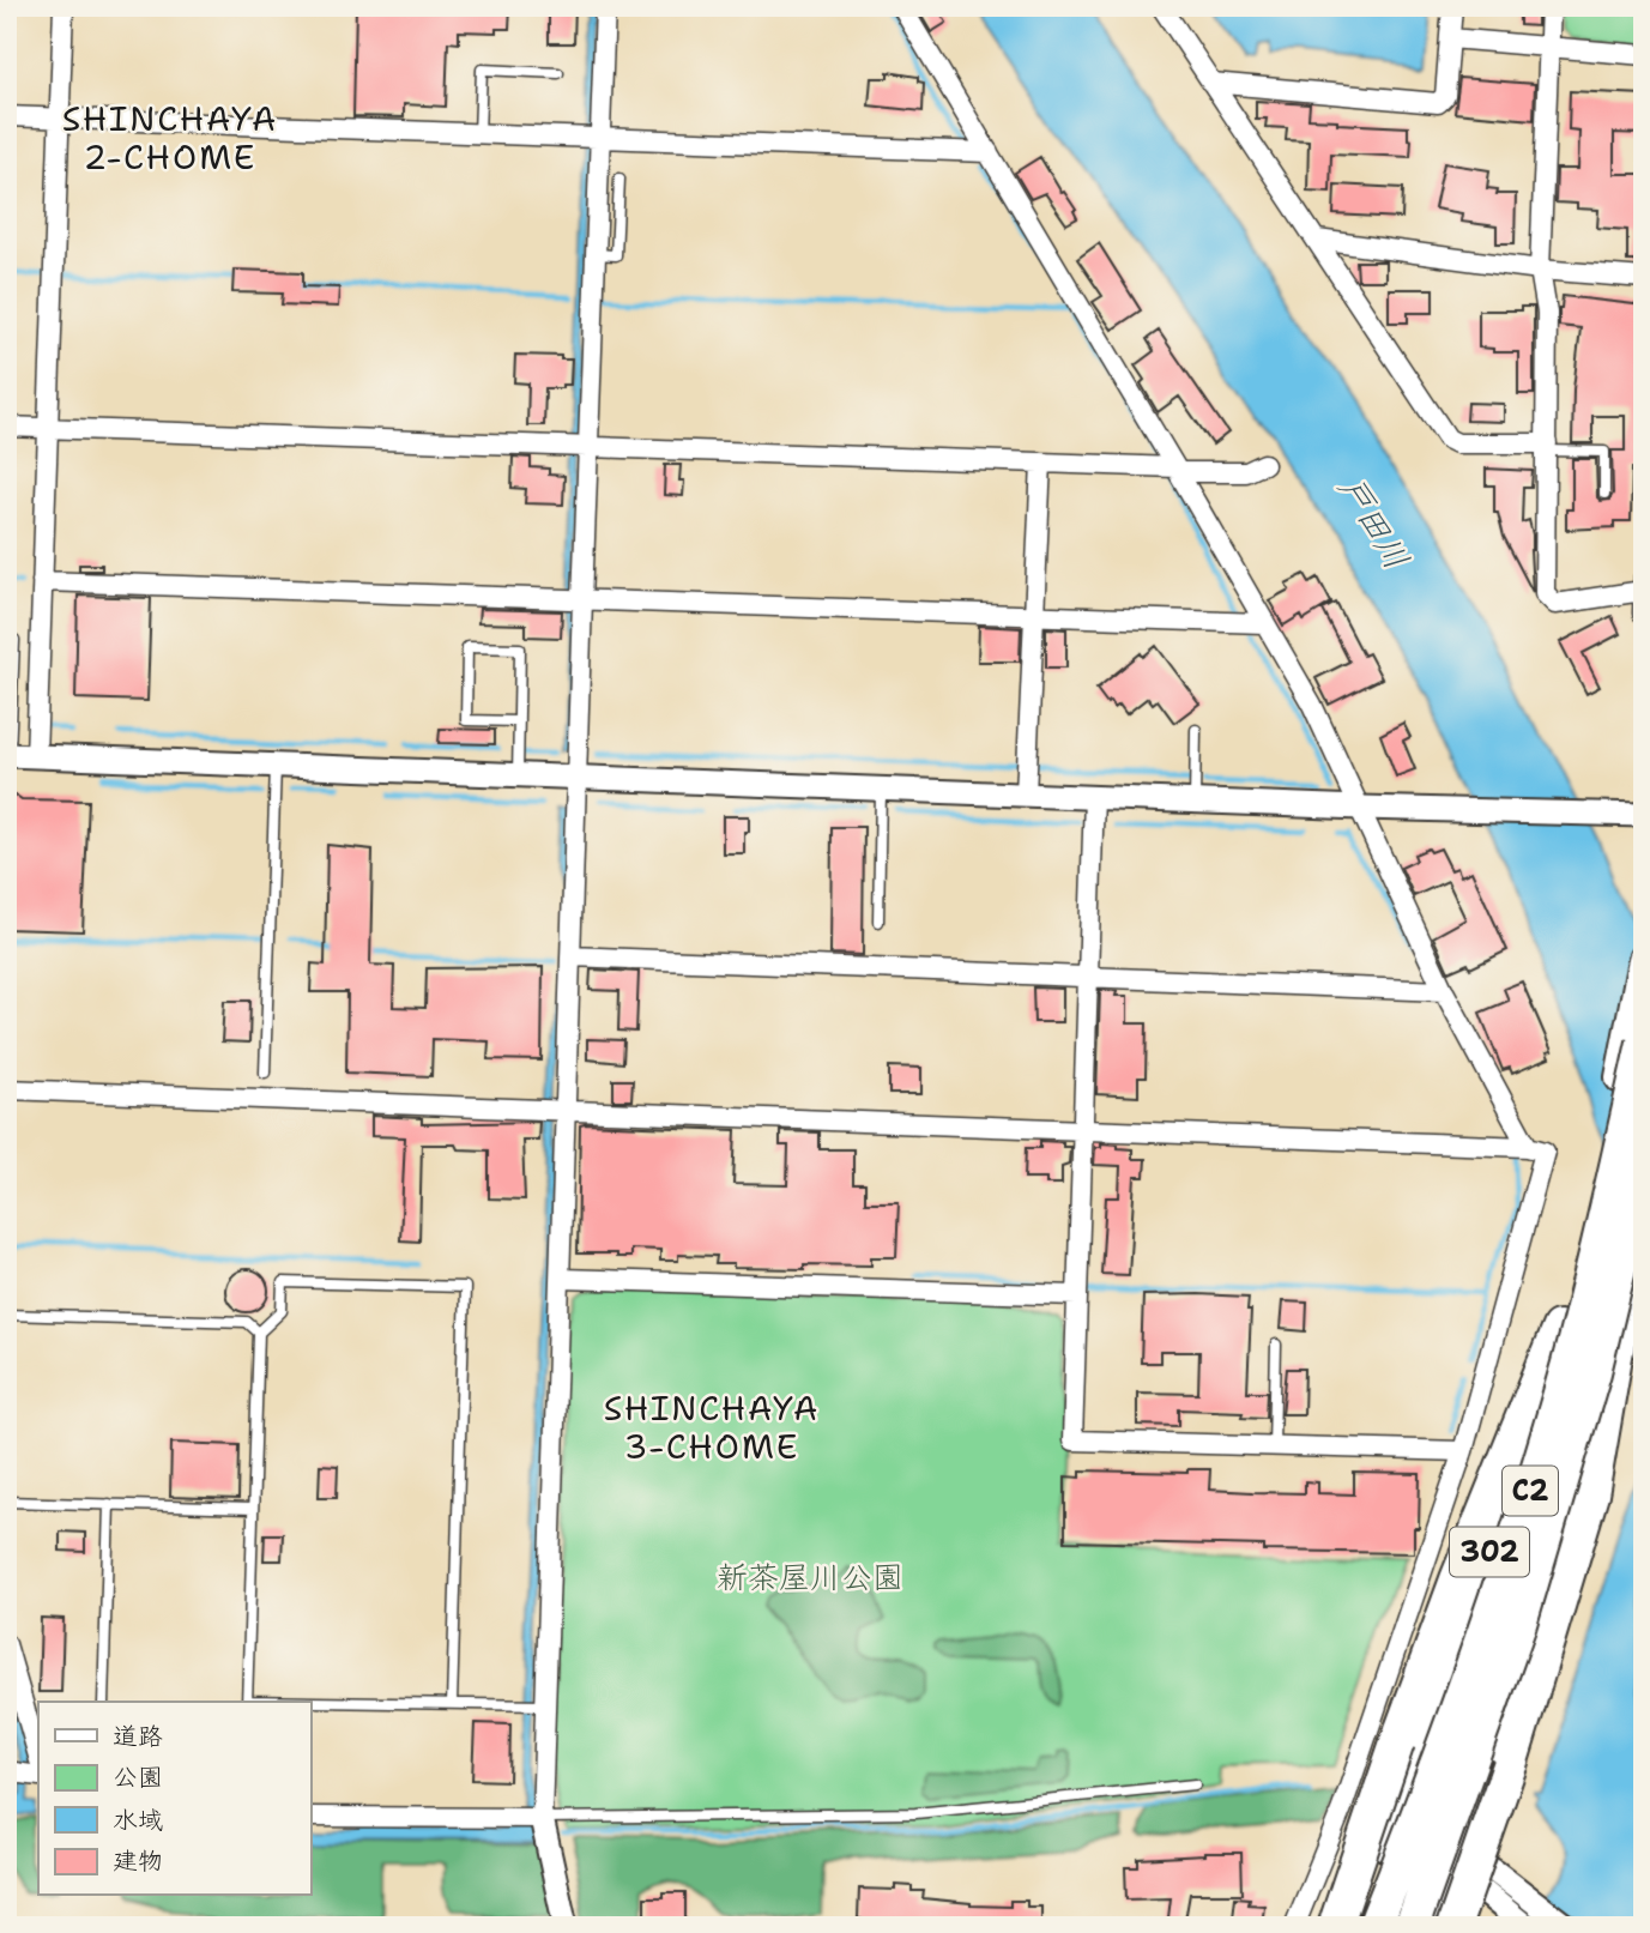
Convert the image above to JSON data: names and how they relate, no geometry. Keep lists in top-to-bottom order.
{
  "streets": {
    "highway": ["C2", "302"]
  },
  "districts": ["SHINCHAYA 2-CHOME", "SHINCHAYA 3-CHOME"],
  "water": ["戸田川"],
  "parks": ["新茶屋川公園"],
  "legend": [
    "道路",
    "公園",
    "水域",
    "建物"
  ]
}
